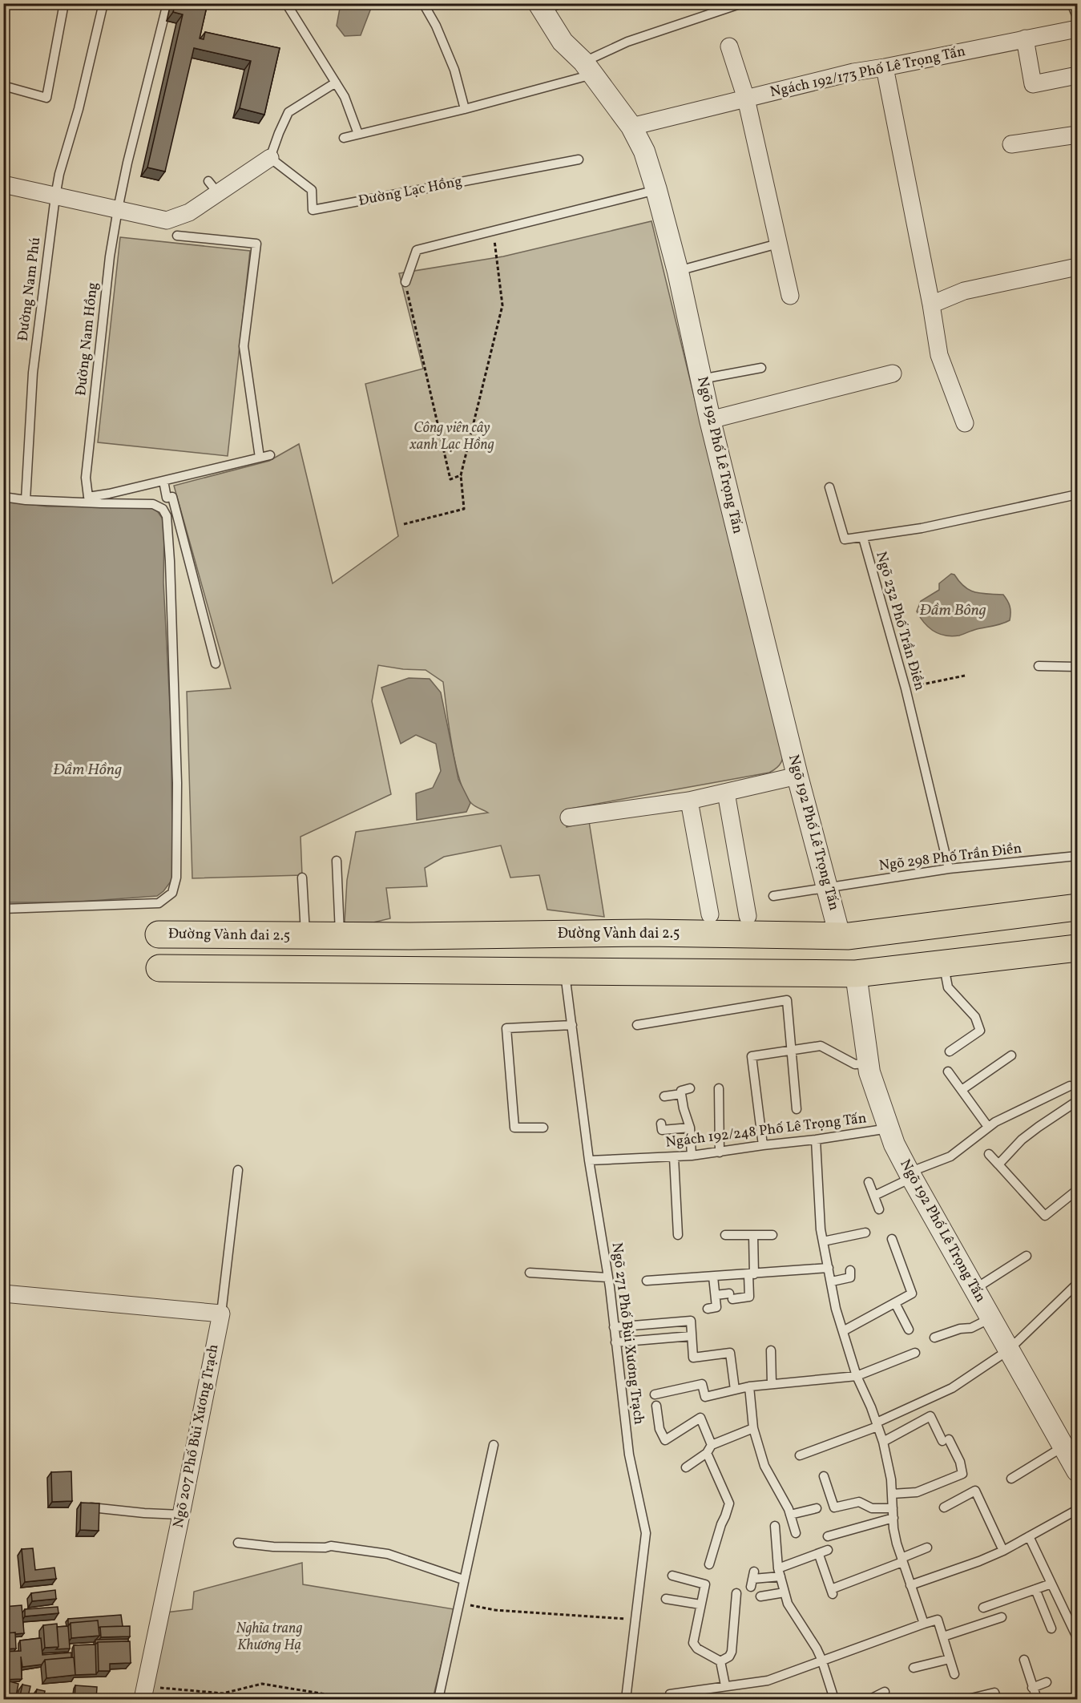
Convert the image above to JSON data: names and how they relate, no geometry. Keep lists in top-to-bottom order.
{
  "streets": {
    "main road": ["Đường Vành đai 2.5"],
    "street": ["Ngách 192/173 Phố Lê Trọng Tấn", "Ngõ 192 Phố Lê Trọng Tấn", "Ngõ 207 Phố Bùi Xương Trạch"],
    "lane": [
      "Đường Lạc Hồng",
      "Đường Nam Phú",
      "Đường Nam Hồng",
      "Ngõ 232 Phố Trần Điền",
      "Ngõ 298 Phố Trần Điền",
      "Ngách 192/248 Phố Lê Trọng Tấn",
      "Ngõ 271 Phố Bùi Xương Trạch"
    ]
  },
  "crossings": [
    ["Ngách 192/173 Phố Lê Trọng Tấn", "Ngõ 192 Phố Lê Trọng Tấn"],
    ["Ngõ 192 Phố Lê Trọng Tấn", "Ngõ 298 Phố Trần Điền"],
    ["Ngõ 192 Phố Lê Trọng Tấn", "Đường Vành đai 2.5"],
    ["Ngõ 192 Phố Lê Trọng Tấn", "Ngách 192/248 Phố Lê Trọng Tấn"],
    ["Ngõ 232 Phố Trần Điền", "Ngõ 298 Phố Trần Điền"],
    ["Ngách 192/248 Phố Lê Trọng Tấn", "Ngõ 271 Phố Bùi Xương Trạch"]
  ],
  "water": ["Đầm Bông", "Đầm Hồng"],
  "parks": ["Công viên cây xanh Lạc Hồng", "Nghĩa trang Khương Hạ"]
}
